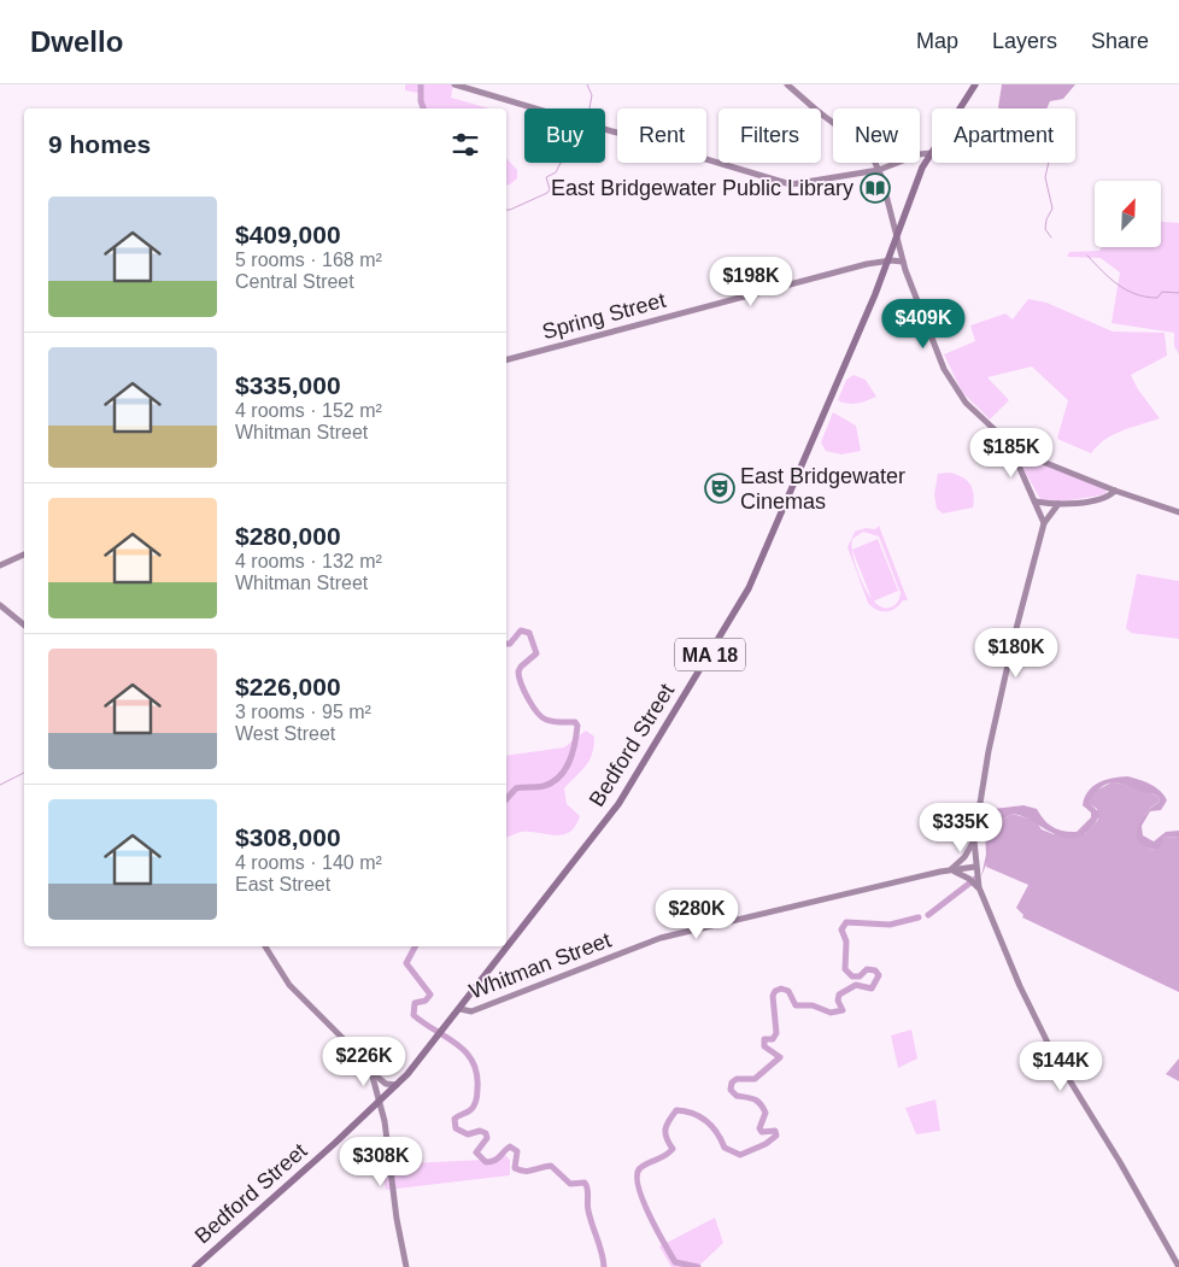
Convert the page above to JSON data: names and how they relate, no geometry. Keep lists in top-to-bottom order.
{
  "streets": {
    "main road": [
      "Spring Street",
      "MA 18",
      "Bedford Street",
      "Whitman Street"
    ]
  },
  "crossings": [
    ["Spring Street", "Bedford Street"],
    ["Bedford Street", "Whitman Street"]
  ],
  "places": {
    "library": ["East Bridgewater Public Library"],
    "theatre": ["East Bridgewater Cinemas"]
  },
  "north": "top right",
  "page": {
    "header": "Dwello",
    "nav": ["Map", "Layers", "Share"],
    "chip": [
      "Buy",
      "Rent",
      "Filters",
      "New",
      "Apartment"
    ],
    "heading": "9 homes",
    "list": [
      {
        "name": "$409,000",
        "note": "5 rooms · 168 m² · Central Street"
      },
      {
        "name": "$335,000",
        "note": "4 rooms · 152 m² · Whitman Street"
      },
      {
        "name": "$280,000",
        "note": "4 rooms · 132 m² · Whitman Street"
      },
      {
        "name": "$226,000",
        "note": "3 rooms · 95 m² · West Street"
      },
      {
        "name": "$308,000",
        "note": "4 rooms · 140 m² · East Street"
      }
    ],
    "price": [
      "$198K",
      "$409K",
      "$185K",
      "$180K",
      "$335K",
      "$280K",
      "$226K",
      "$144K",
      "$308K"
    ]
  }
}
